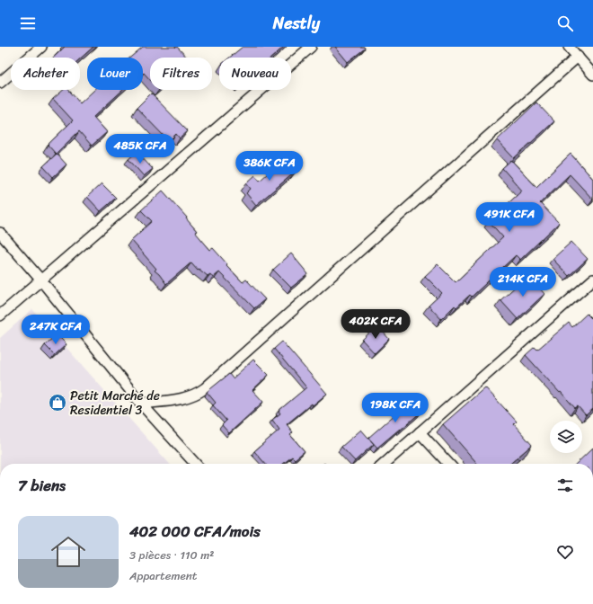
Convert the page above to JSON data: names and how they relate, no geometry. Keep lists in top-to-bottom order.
{
  "places": {
    "shop": ["Petit Marché de Residentiel 3"]
  },
  "page": {
    "header": "Nestly",
    "chip": [
      "Acheter",
      "Louer",
      "Filtres",
      "Nouveau"
    ],
    "price": [
      "485K CFA",
      "386K CFA",
      "491K CFA",
      "214K CFA",
      "402K CFA",
      "247K CFA",
      "198K CFA"
    ],
    "heading": "7 biens",
    "list": [
      {
        "name": "402 000 CFA/mois",
        "note": "3 pièces · 110 m² · Appartement"
      }
    ]
  }
}
